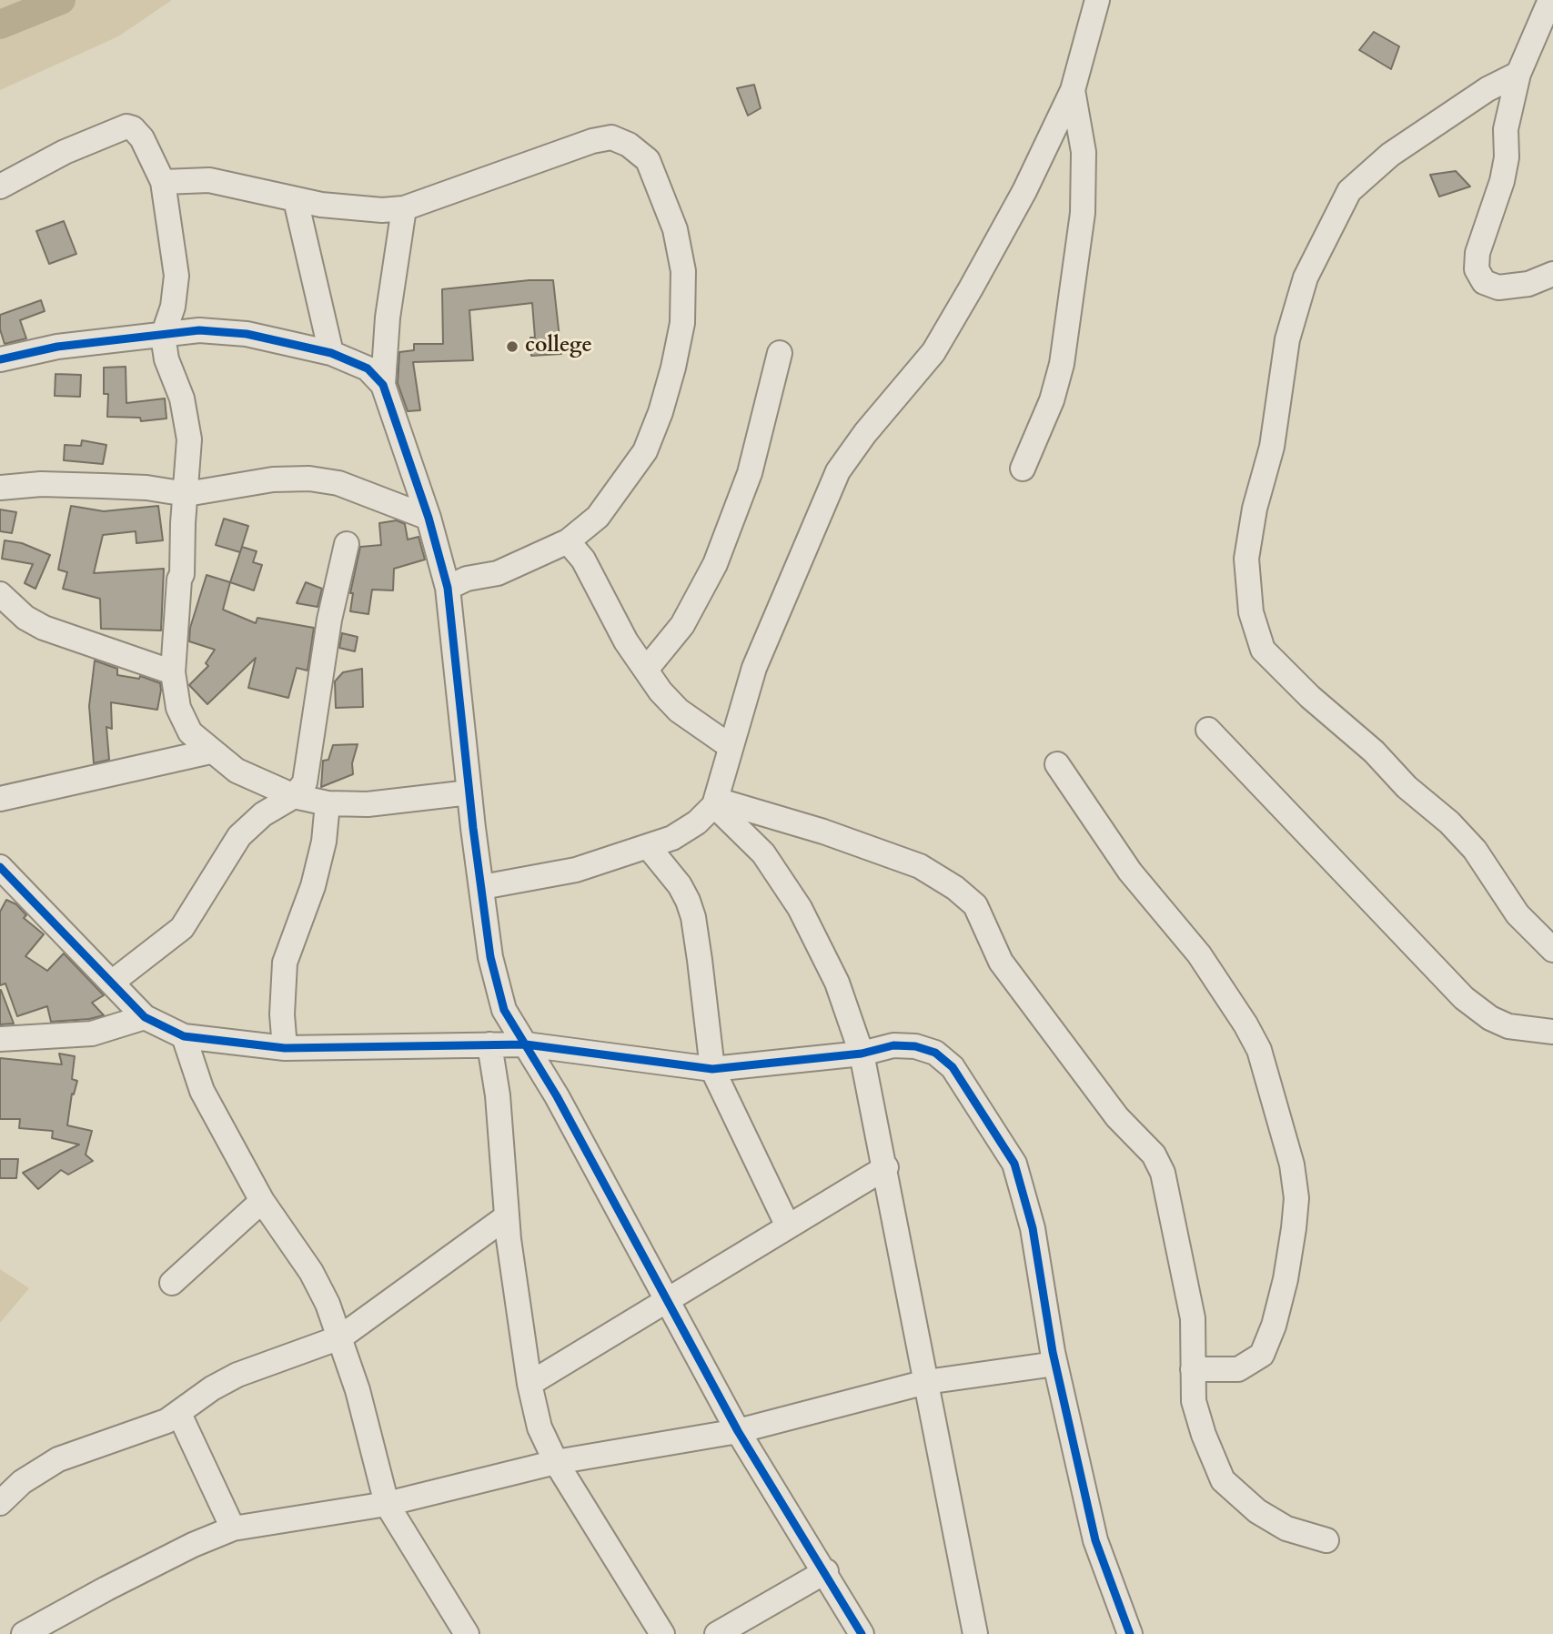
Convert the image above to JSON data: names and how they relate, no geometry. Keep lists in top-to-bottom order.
{
  "places": ["college"]
}
